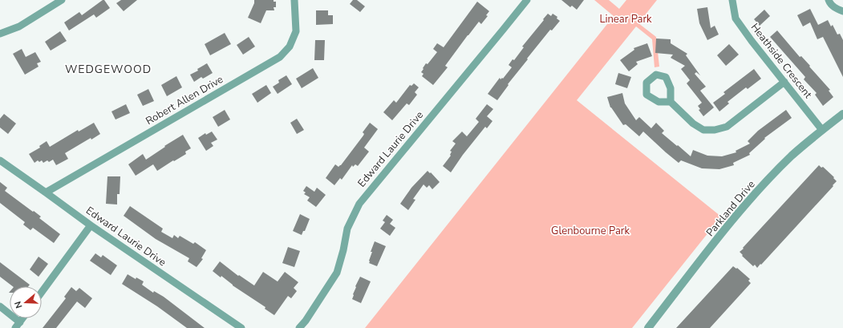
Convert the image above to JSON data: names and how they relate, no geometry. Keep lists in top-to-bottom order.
{
  "streets": {
    "street": [
      "Heathside Crescent",
      "Robert Allen Drive",
      "Edward Laurie Drive",
      "Parkland Drive"
    ]
  },
  "crossings": [
    ["Heathside Crescent", "Parkland Drive"],
    ["Robert Allen Drive", "Edward Laurie Drive"]
  ],
  "districts": ["WEDGEWOOD"],
  "parks": ["Linear Park", "Glenbourne Park"],
  "north": "left"
}
